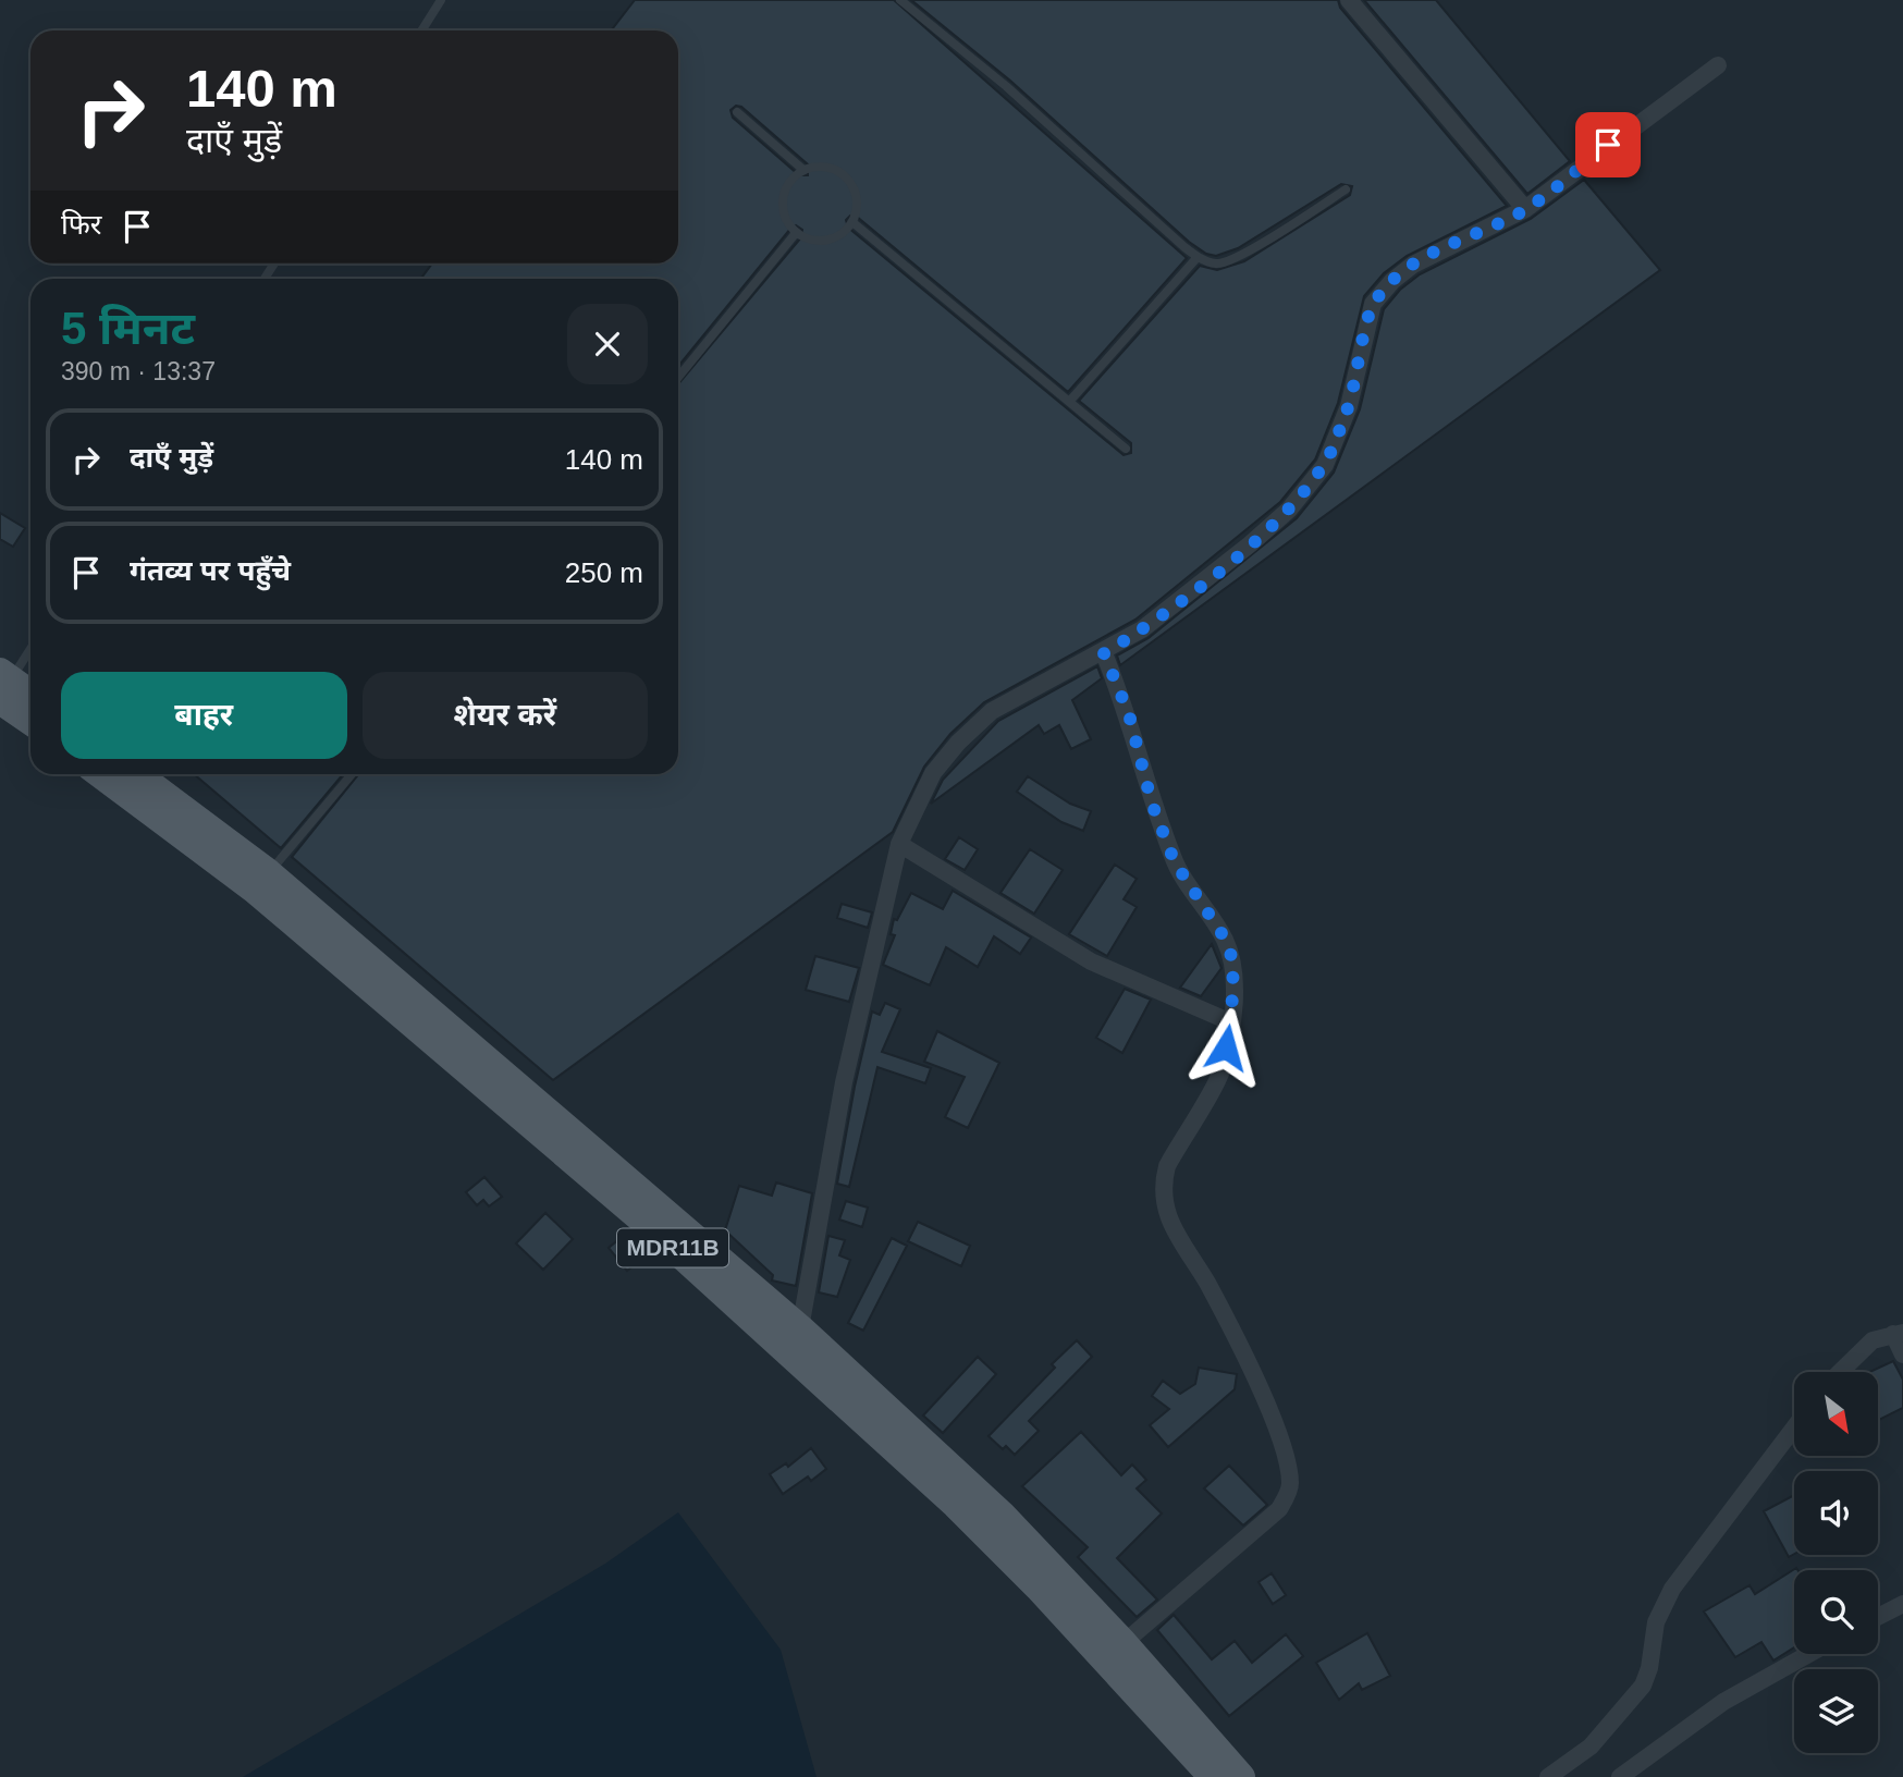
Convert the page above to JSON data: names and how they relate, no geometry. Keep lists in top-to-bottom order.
{
  "streets": {
    "main road": ["MDR11B"]
  },
  "north": "bottom right",
  "page": {
    "turn": ["140 m", "दाएँ मुड़ें"],
    "then": "फिर",
    "heading": ["5 मिनट", "390 m · 13:37"],
    "list": [
      {
        "name": "दाएँ मुड़ें",
        "value": "140 m"
      },
      {
        "name": "गंतव्य पर पहुँचे",
        "value": "250 m"
      }
    ],
    "buttons": ["बाहर", "शेयर करें"]
  }
}
